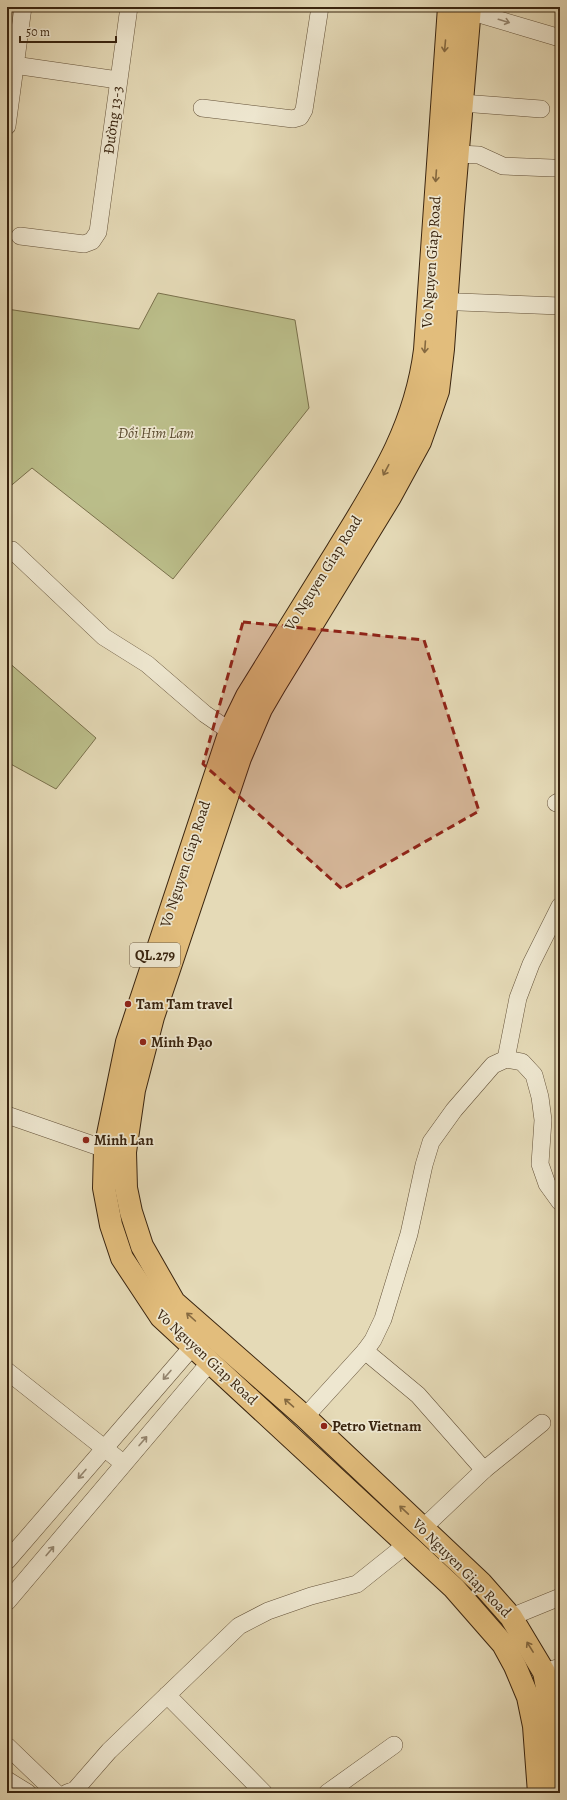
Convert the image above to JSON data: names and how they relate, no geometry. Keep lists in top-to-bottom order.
{
  "streets": {
    "highway": ["Vo Nguyen Giap Road", "QL.279"],
    "street": ["Đường 13-3"]
  },
  "parks": ["Đồi Him Lam"],
  "places": [
    "Tam Tam travel",
    "Minh Đạo",
    "Minh Lan",
    "Petro Vietnam"
  ],
  "scale_bar": "50 m"
}
